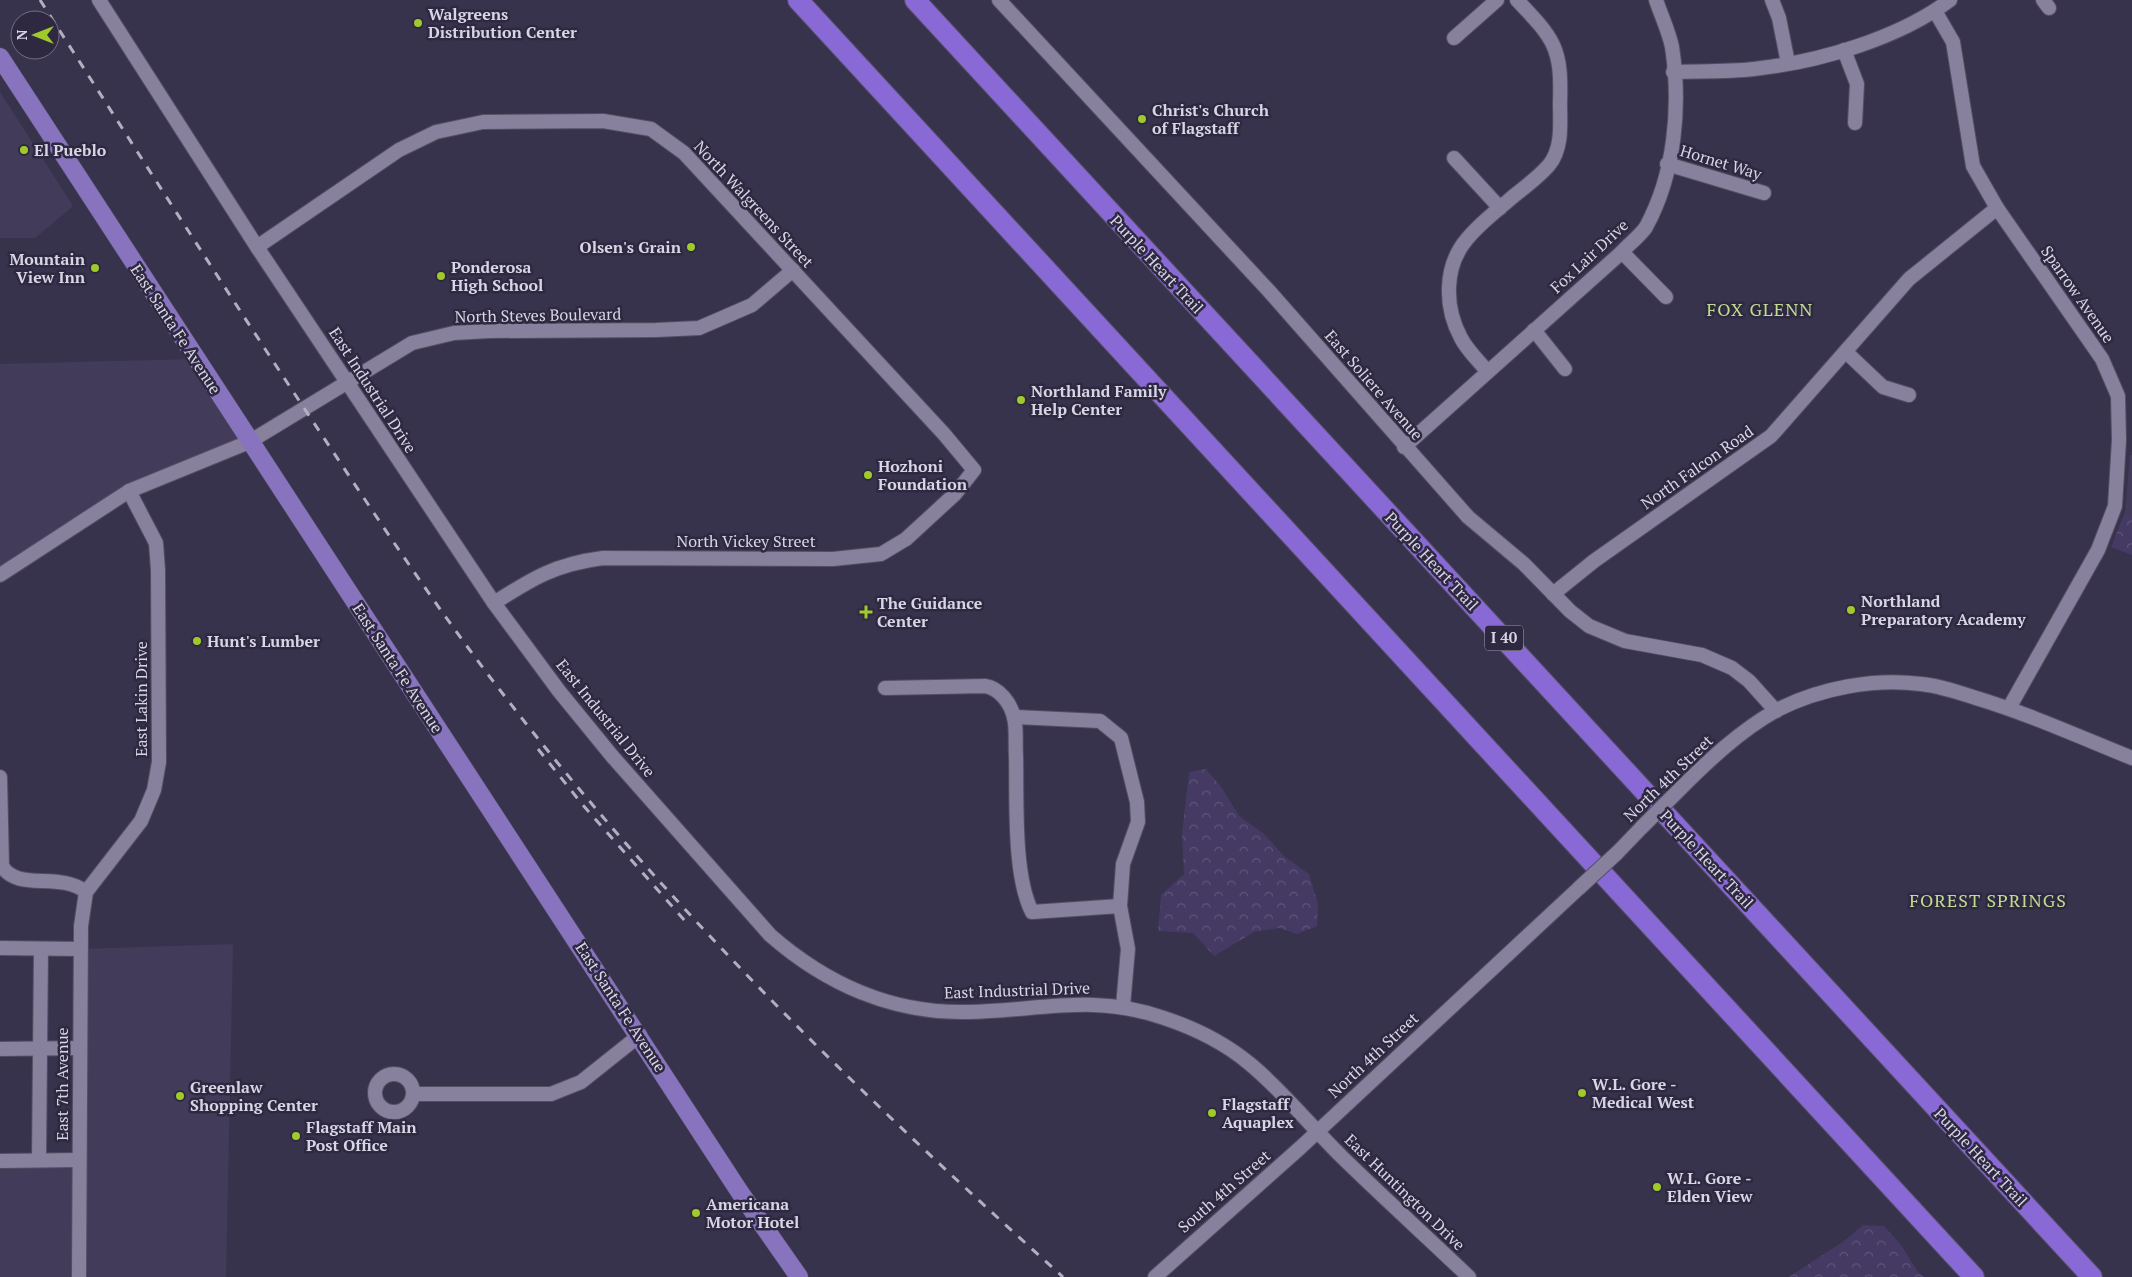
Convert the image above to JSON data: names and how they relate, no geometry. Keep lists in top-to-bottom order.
{
  "streets": {
    "highway": ["Purple Heart Trail", "I 40"],
    "main road": ["East Santa Fe Avenue"],
    "street": [
      "Hornet Way",
      "North Walgreens Street",
      "Fox Lair Drive",
      "Sparrow Avenue",
      "North Steves Boulevard",
      "East Soliere Avenue",
      "East Industrial Drive",
      "North Falcon Road",
      "North Vickey Street",
      "East Lakin Drive",
      "North 4th Street",
      "East 7th Avenue",
      "South 4th Street",
      "East Huntington Drive"
    ]
  },
  "crossings": [
    ["Hornet Way", "Fox Lair Drive"],
    ["North Walgreens Street", "North Steves Boulevard"],
    ["North Walgreens Street", "East Industrial Drive"],
    ["North Walgreens Street", "North Vickey Street"],
    ["Fox Lair Drive", "East Soliere Avenue"],
    ["Sparrow Avenue", "North Falcon Road"],
    ["Sparrow Avenue", "North 4th Street"],
    ["North Steves Boulevard", "East Santa Fe Avenue"],
    ["North Steves Boulevard", "East Industrial Drive"],
    ["North Steves Boulevard", "East Lakin Drive"],
    ["East Soliere Avenue", "North Falcon Road"],
    ["East Soliere Avenue", "North 4th Street"],
    ["East Industrial Drive", "North Vickey Street"],
    ["East Industrial Drive", "North 4th Street"],
    ["East Industrial Drive", "South 4th Street"],
    ["East Industrial Drive", "East Huntington Drive"],
    ["East Lakin Drive", "East 7th Avenue"],
    ["North 4th Street", "South 4th Street"],
    ["North 4th Street", "East Huntington Drive"],
    ["South 4th Street", "East Huntington Drive"]
  ],
  "districts": ["FOX GLENN", "FOREST SPRINGS"],
  "places": {
    "other": [
      "Walgreens Distribution Center",
      "Christ's Church of Flagstaff",
      "El Pueblo",
      "Olsen's Grain",
      "Mountain View Inn",
      "Ponderosa High School",
      "Northland Family Help Center",
      "Hozhoni Foundation",
      "Northland Preparatory Academy",
      "Hunt's Lumber",
      "W.L. Gore - Medical West",
      "Greenlaw Shopping Center",
      "Flagstaff Aquaplex",
      "Flagstaff Main Post Office",
      "W.L. Gore - Elden View",
      "Americana Motor Hotel"
    ],
    "health": ["The Guidance Center"]
  },
  "north": "left"
}
